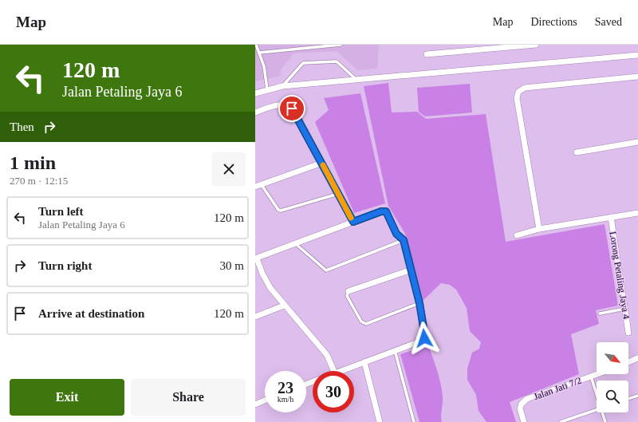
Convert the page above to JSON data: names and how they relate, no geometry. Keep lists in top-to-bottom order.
{
  "streets": {
    "street": ["Lorong Petaling Jaya 4", "Jalan Jati 7/2"]
  },
  "north": "bottom right",
  "page": {
    "header": "Map",
    "nav": ["Map", "Directions", "Saved"],
    "turn": ["120 m", "Jalan Petaling Jaya 6"],
    "then": "Then",
    "heading": ["1 min", "270 m · 12:15"],
    "list": [
      {
        "name": "Turn left",
        "note": "Jalan Petaling Jaya 6",
        "value": "120 m"
      },
      {
        "name": "Turn right",
        "value": "30 m"
      },
      {
        "name": "Arrive at destination",
        "value": "120 m"
      }
    ],
    "speed": "23 km/h",
    "limit": "30",
    "buttons": ["Exit", "Share"]
  }
}
